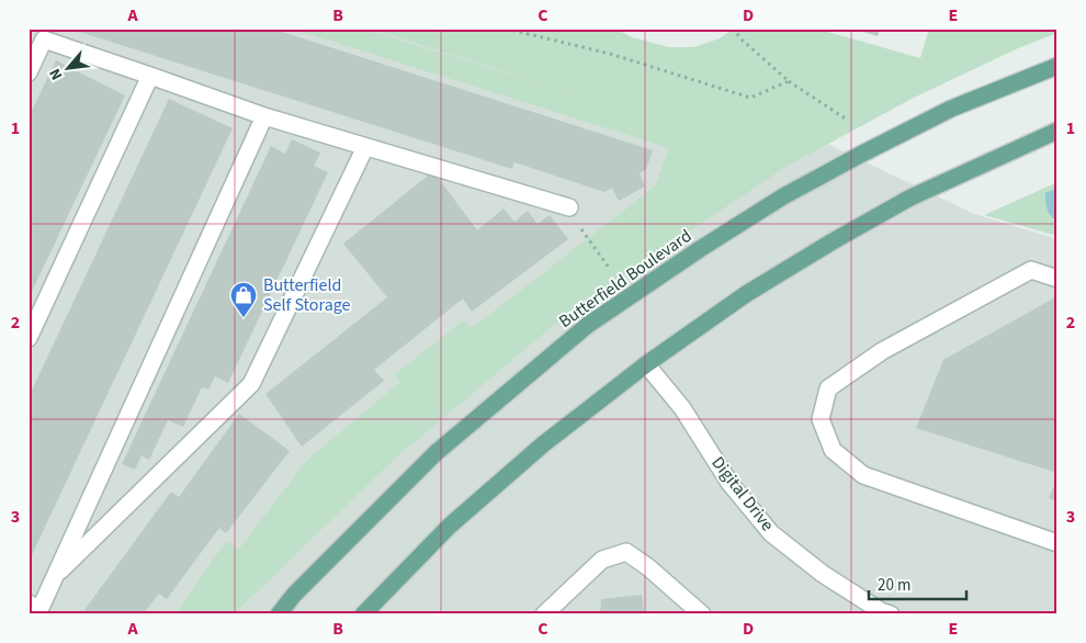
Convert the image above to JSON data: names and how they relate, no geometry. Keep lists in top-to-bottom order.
{
  "streets": {
    "main road": ["Butterfield Boulevard"],
    "street": ["Digital Drive"]
  },
  "places": {
    "shop": ["Butterfield Self Storage"]
  },
  "scale_bar": "20 m",
  "north": "bottom left",
  "grid": {
    "columns": [
      "A",
      "B",
      "C",
      "D",
      "E"
    ],
    "rows": ["1", "2", "3"]
  }
}
